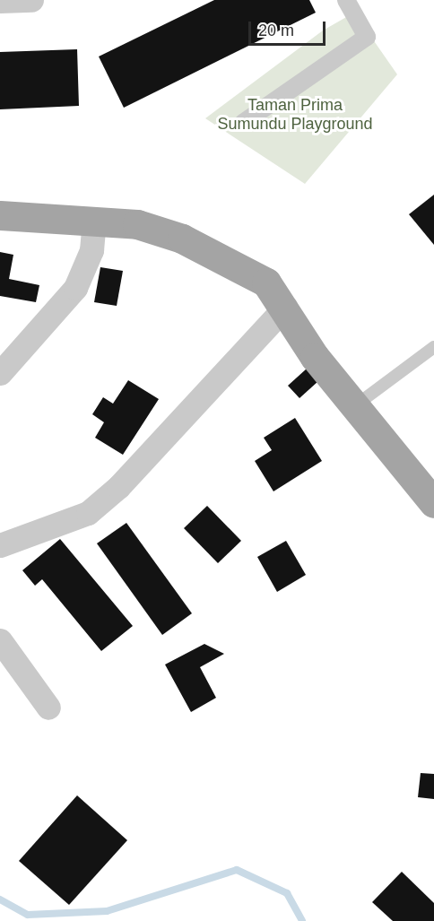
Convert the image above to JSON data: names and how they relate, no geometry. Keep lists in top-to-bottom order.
{
  "parks": ["Taman Prima Sumundu Playground"],
  "scale_bar": "20 m"
}
